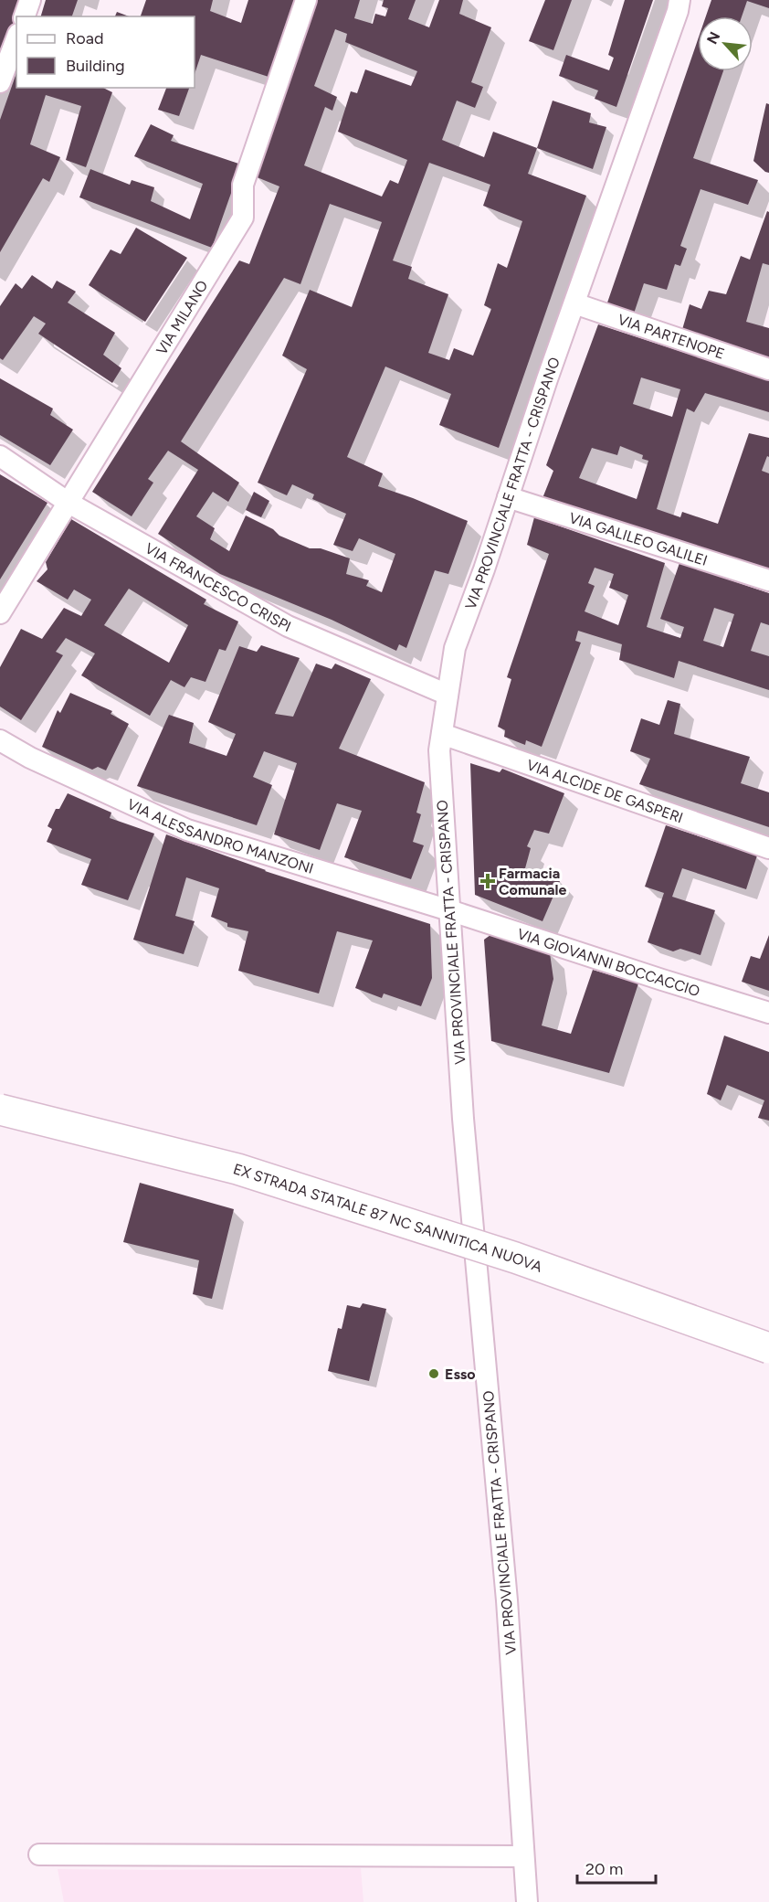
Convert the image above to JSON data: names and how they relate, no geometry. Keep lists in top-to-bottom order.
{
  "streets": {
    "highway": ["EX STRADA STATALE 87 NC SANNITICA NUOVA"],
    "street": [
      "VIA MILANO",
      "VIA PARTENOPE",
      "VIA PROVINCIALE FRATTA - CRISPANO",
      "VIA GALILEO GALILEI",
      "VIA FRANCESCO CRISPI",
      "VIA ALCIDE DE GASPERI",
      "VIA ALESSANDRO MANZONI",
      "VIA GIOVANNI BOCCACCIO"
    ]
  },
  "crossings": [
    ["VIA MILANO", "VIA FRANCESCO CRISPI"],
    ["VIA PARTENOPE", "VIA PROVINCIALE FRATTA - CRISPANO"],
    ["VIA PROVINCIALE FRATTA - CRISPANO", "VIA GALILEO GALILEI"],
    ["VIA PROVINCIALE FRATTA - CRISPANO", "VIA FRANCESCO CRISPI"],
    ["VIA PROVINCIALE FRATTA - CRISPANO", "VIA ALCIDE DE GASPERI"],
    ["VIA PROVINCIALE FRATTA - CRISPANO", "VIA ALESSANDRO MANZONI"],
    ["VIA PROVINCIALE FRATTA - CRISPANO", "VIA GIOVANNI BOCCACCIO"],
    ["VIA ALESSANDRO MANZONI", "VIA GIOVANNI BOCCACCIO"]
  ],
  "places": {
    "health": ["Farmacia Comunale"],
    "other": ["Esso"]
  },
  "legend": ["Road", "Building"],
  "scale_bar": "20 m",
  "north": "top left"
}
